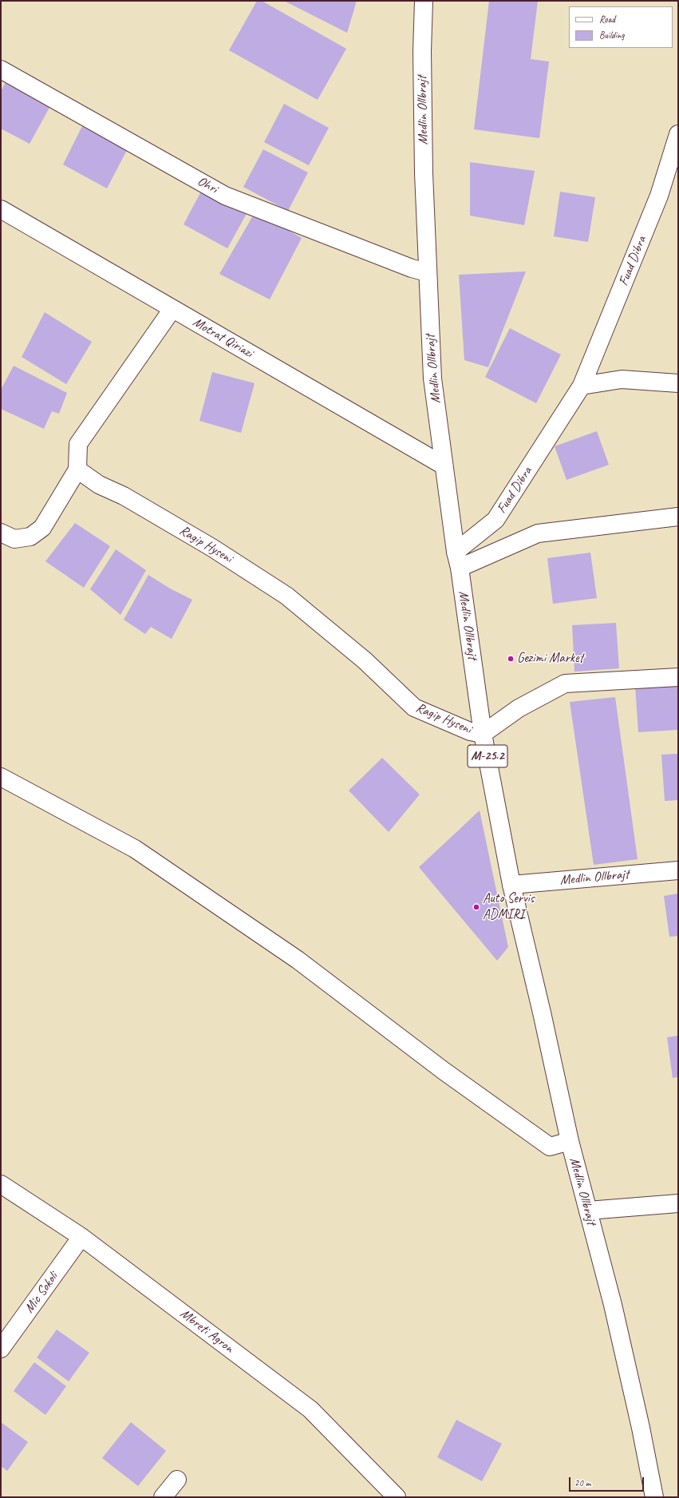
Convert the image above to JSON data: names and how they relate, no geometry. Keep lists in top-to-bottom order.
{
  "streets": {
    "street": [
      "Medlin Ollbrajt",
      "Ohri",
      "Fuad Dibra",
      "Motrat Qiriazi",
      "Ragip Hyseni",
      "M-25.2",
      "Mic Sokoli",
      "Mbreti Agron"
    ]
  },
  "crossings": [
    ["Medlin Ollbrajt", "Ohri"],
    ["Medlin Ollbrajt", "Fuad Dibra"],
    ["Medlin Ollbrajt", "Motrat Qiriazi"],
    ["Medlin Ollbrajt", "Ragip Hyseni"],
    ["Mic Sokoli", "Mbreti Agron"]
  ],
  "places": ["Gezimi Market", "Auto Servis ADMIRI"],
  "legend": ["Road", "Building"],
  "scale_bar": "20 m"
}
